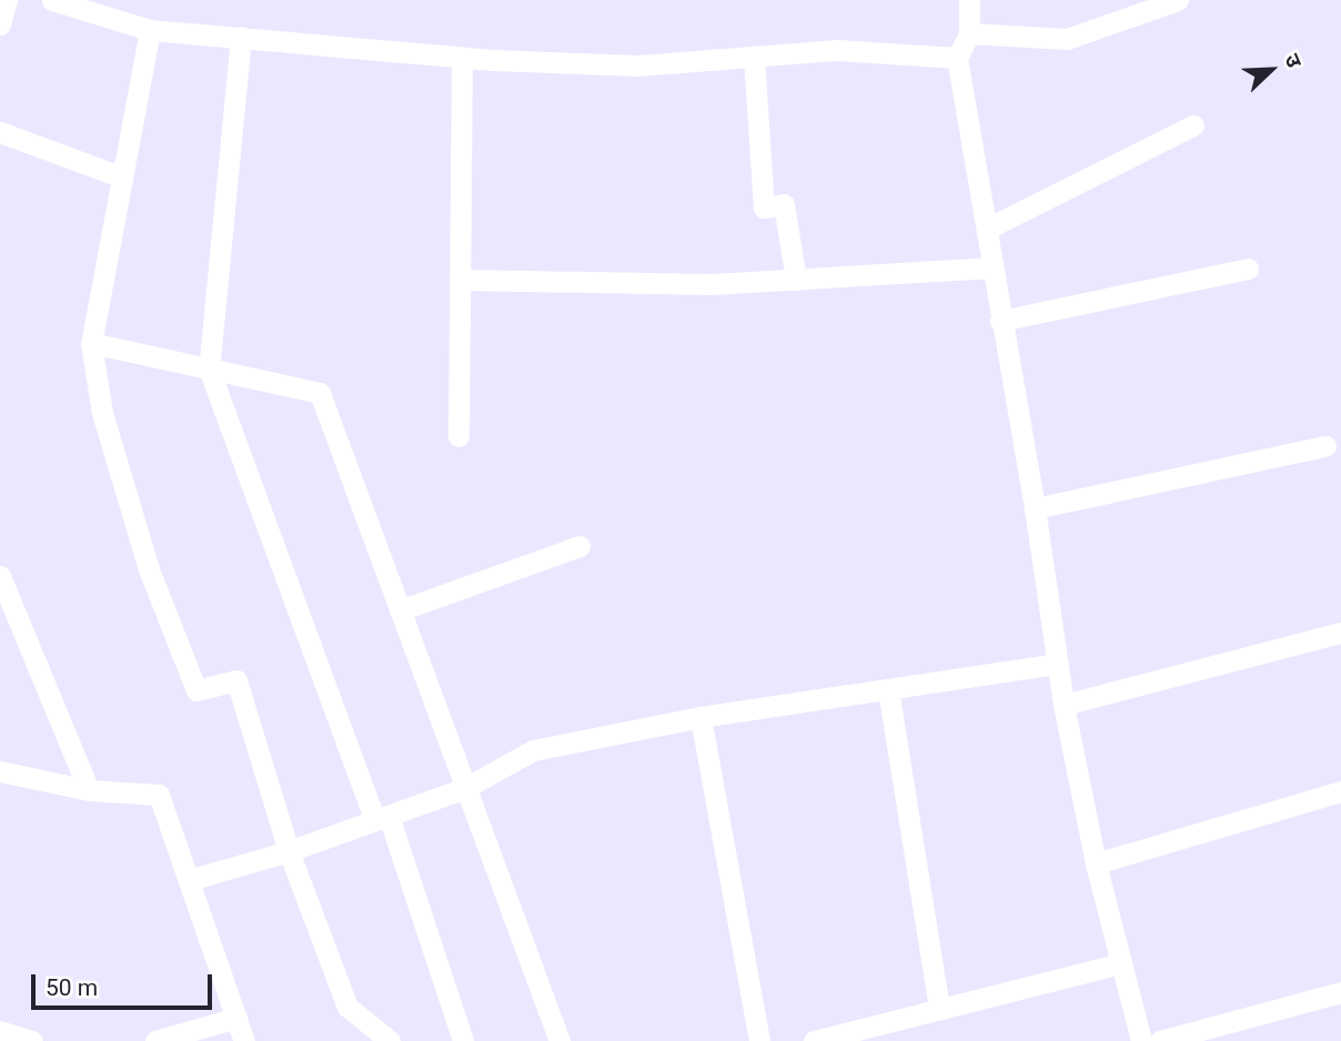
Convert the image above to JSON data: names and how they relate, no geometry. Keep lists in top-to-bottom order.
{
  "scale_bar": "50 m",
  "north": "top right"
}
